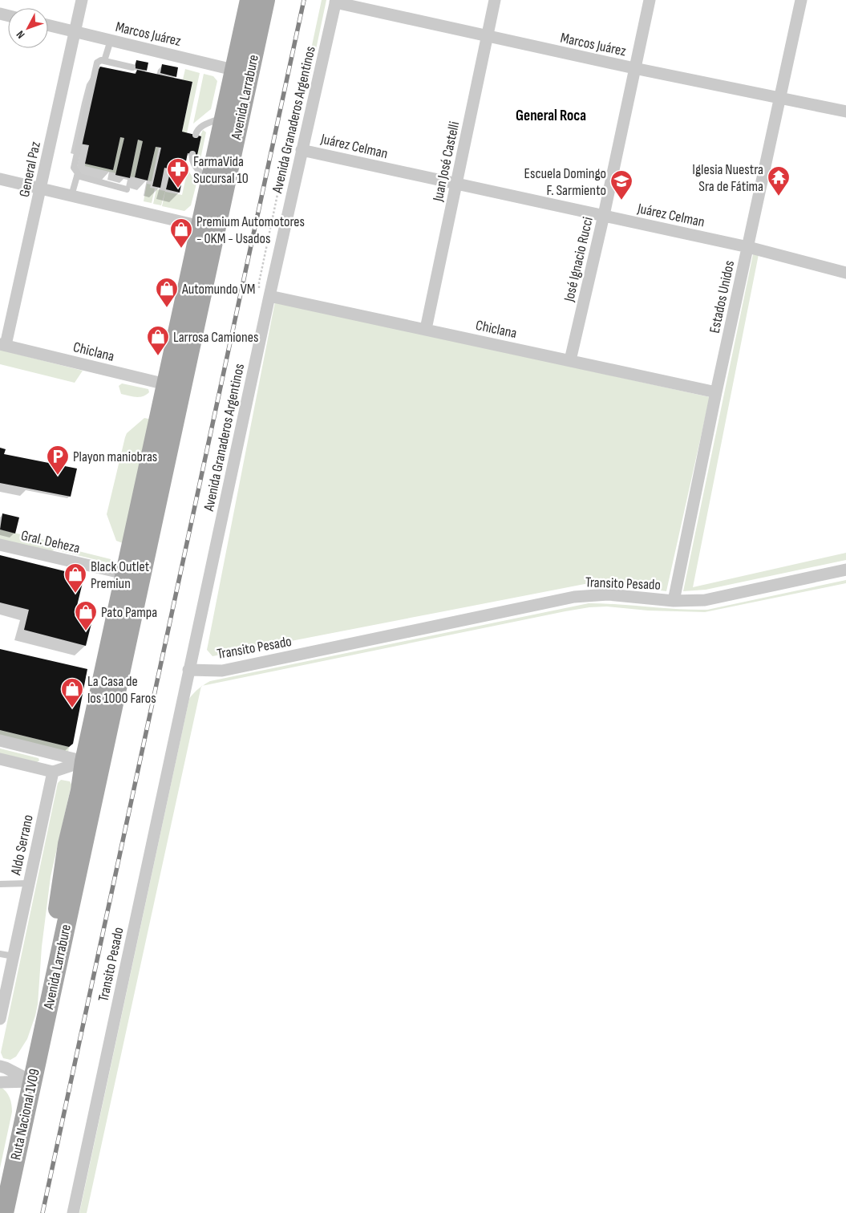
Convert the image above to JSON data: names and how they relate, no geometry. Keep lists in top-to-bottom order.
{
  "streets": {
    "main road": ["Avenida Larrabure", "Ruta Nacional 1V09"],
    "street": [
      "Marcos Juárez",
      "Avenida Granaderos Argentinos",
      "Juárez Celman",
      "Juan José Castelli",
      "General Paz",
      "José Ignacio Rucci",
      "Estados Unidos",
      "Chiclana",
      "Gral. Deheza",
      "Transito Pesado",
      "Aldo Serrano"
    ]
  },
  "crossings": [
    ["Marcos Juárez", "Avenida Larrabure"],
    ["Marcos Juárez", "Avenida Granaderos Argentinos"],
    ["Marcos Juárez", "Juan José Castelli"],
    ["Marcos Juárez", "General Paz"],
    ["Marcos Juárez", "José Ignacio Rucci"],
    ["Marcos Juárez", "Estados Unidos"],
    ["Avenida Larrabure", "Chiclana"],
    ["Avenida Larrabure", "Gral. Deheza"],
    ["Avenida Larrabure", "Ruta Nacional 1V09"],
    ["Avenida Granaderos Argentinos", "Juárez Celman"],
    ["Avenida Granaderos Argentinos", "Chiclana"],
    ["Avenida Granaderos Argentinos", "Transito Pesado"],
    ["Juárez Celman", "Juan José Castelli"],
    ["Juárez Celman", "José Ignacio Rucci"],
    ["Juárez Celman", "Estados Unidos"],
    ["Juan José Castelli", "Chiclana"],
    ["General Paz", "Chiclana"],
    ["José Ignacio Rucci", "Chiclana"],
    ["Estados Unidos", "Chiclana"],
    ["Estados Unidos", "Transito Pesado"]
  ],
  "districts": ["General Roca"],
  "places": {
    "pharmacy": ["FarmaVida Sucursal 10"],
    "temple": ["Iglesia Nuestra Sra de Fátima"],
    "school or university": ["Escuela Domingo F. Sarmiento"],
    "shop": [
      "Premium Automotores - 0KM - Usados",
      "Automundo VM",
      "Larrosa Camiones",
      "Black Outlet Premiun",
      "Pato Pampa",
      "La Casa de los 1000 Faros"
    ],
    "parking": ["Playon maniobras"]
  },
  "north": "bottom left"
}
